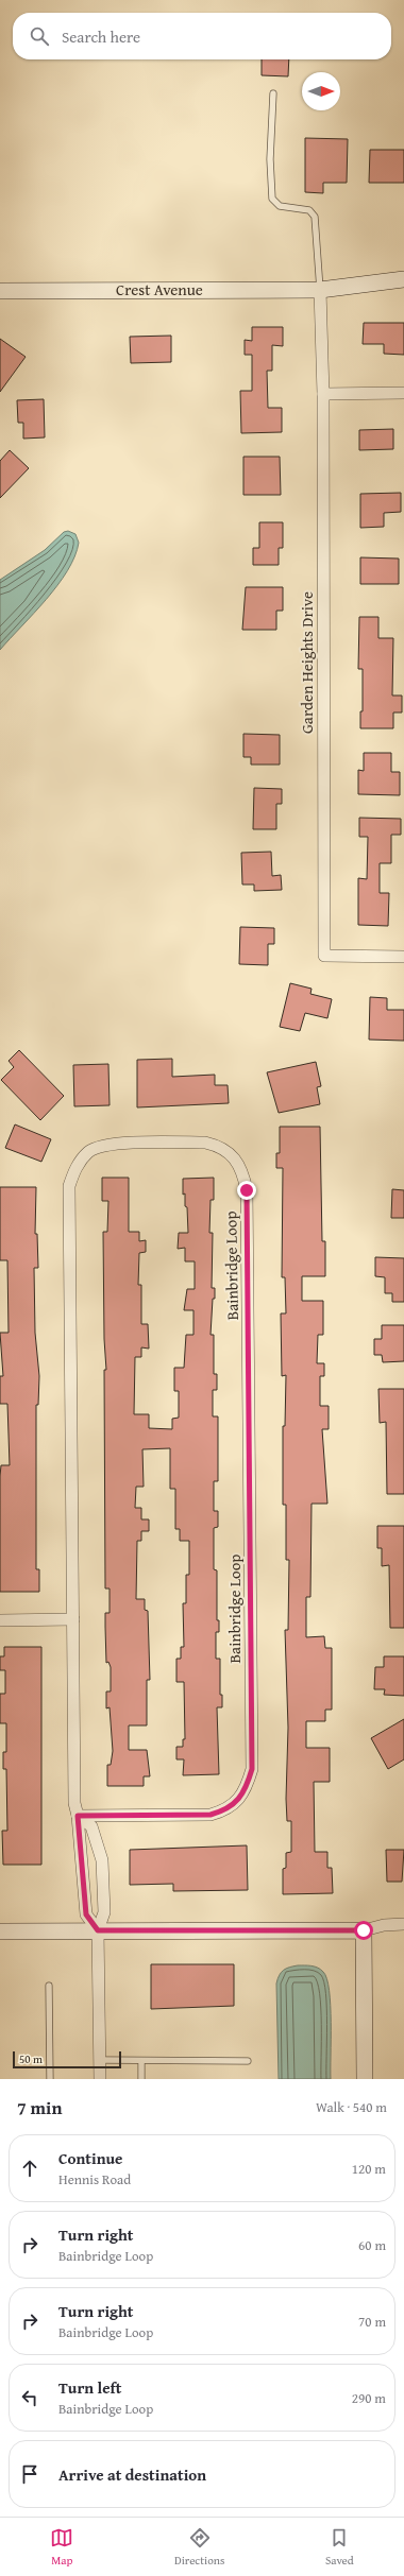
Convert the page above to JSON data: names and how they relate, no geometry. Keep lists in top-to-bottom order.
{
  "streets": {
    "street": ["Crest Avenue", "Garden Heights Drive", "Bainbridge Loop"]
  },
  "crossings": [
    ["Crest Avenue", "Garden Heights Drive"]
  ],
  "scale_bar": "50 m",
  "north": "right",
  "page": {
    "search": "Search here",
    "scale": "50 m",
    "heading": ["7 min", "Walk · 540 m"],
    "list": [
      ["Continue", "Hennis Road", "120 m"],
      ["Turn right", "Bainbridge Loop", "60 m"],
      ["Turn right", "Bainbridge Loop", "70 m"],
      ["Turn left", "Bainbridge Loop", "290 m"],
      "Arrive at destination"
    ],
    "nav": ["Map", "Directions", "Saved"]
  }
}
